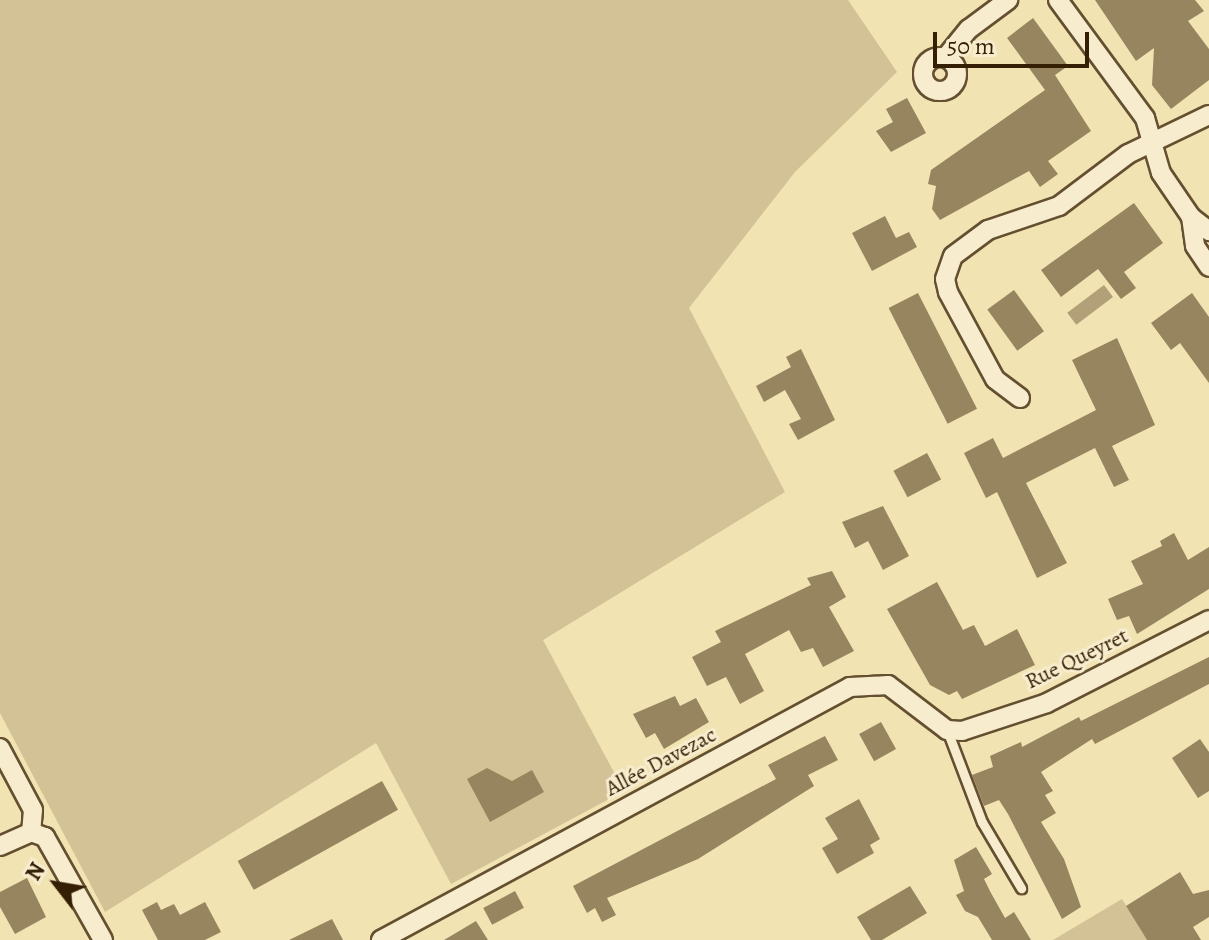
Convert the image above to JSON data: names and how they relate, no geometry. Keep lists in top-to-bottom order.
{
  "streets": {
    "street": ["Rue Queyret", "Allée Davezac"]
  },
  "crossings": [
    ["Rue Queyret", "Allée Davezac"]
  ],
  "scale_bar": "50 m",
  "north": "top left"
}
